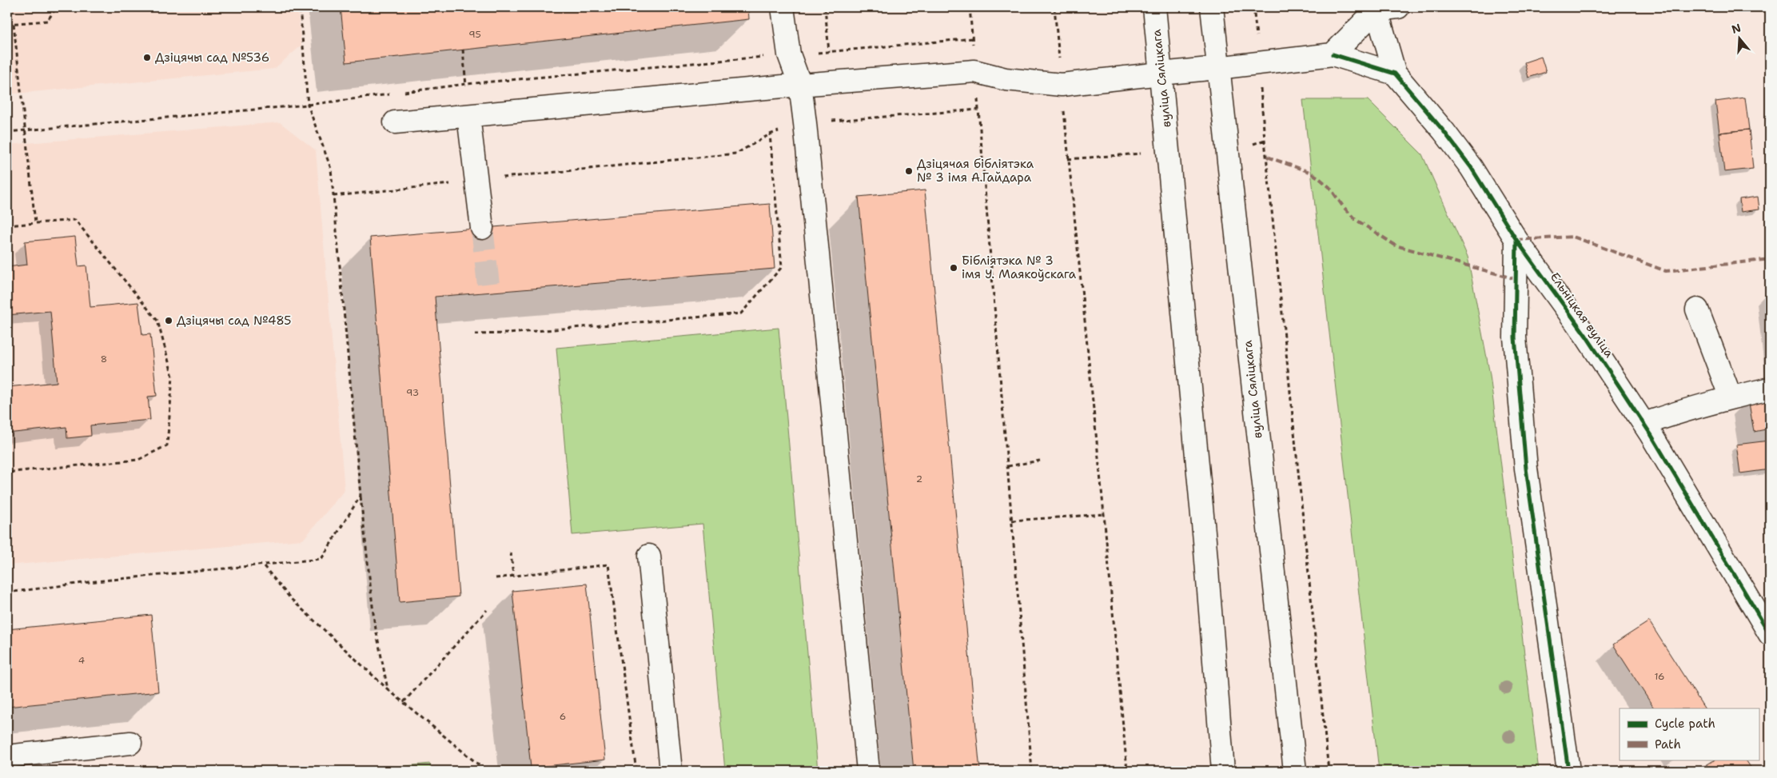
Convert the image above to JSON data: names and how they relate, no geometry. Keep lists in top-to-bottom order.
{
  "streets": {
    "main road": ["вуліца Сяліцкага", "Ельніцкая вуліца"]
  },
  "places": [
    "Дзіцячы сад №536",
    "Дзіцячая бібліятэка № 3 імя А.Гайдара",
    "Бібліятэка № 3 імя У. Маякоўскага",
    "Дзіцячы сад №485"
  ],
  "house_numbers": [
    "95",
    "8",
    "93",
    "2",
    "4",
    "16",
    "6"
  ],
  "legend": ["Cycle path", "Path"],
  "north": "top"
}
